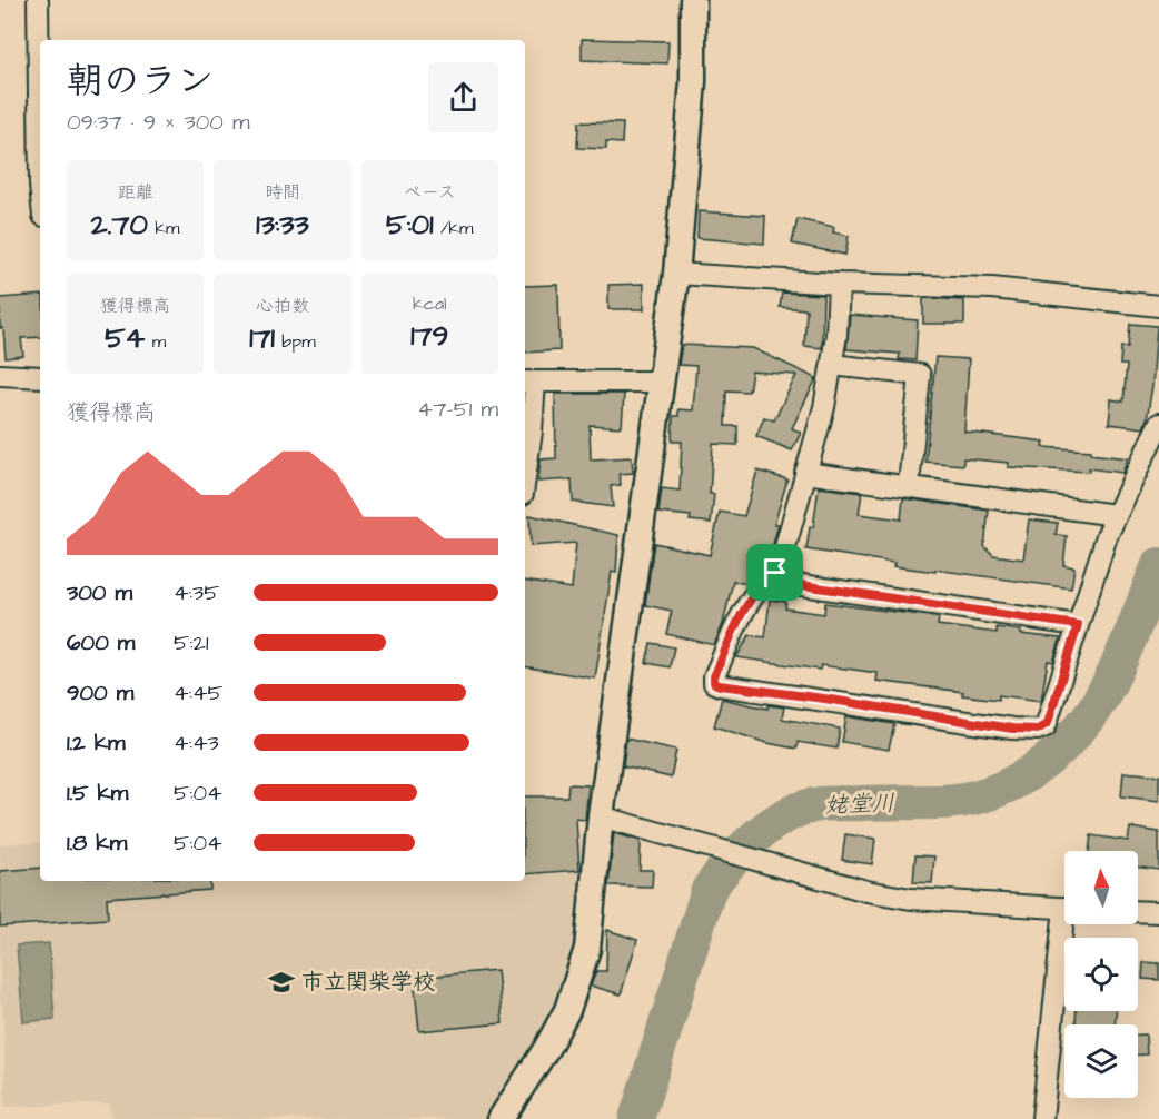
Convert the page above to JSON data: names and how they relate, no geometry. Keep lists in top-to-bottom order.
{
  "water": ["姥堂川"],
  "places": {
    "school or university": ["市立関柴学校"]
  },
  "north": "top",
  "page": {
    "heading": ["朝のラン", "09:37 · 9 × 300 m"],
    "stats": [
      ["距離", "2.70 km"],
      ["時間", "13:33"],
      ["ペース", "5:01 /km"],
      ["獲得標高", "54 m"],
      ["心拍数", "171 bpm"],
      ["kcal", "179"]
    ],
    "chart": ["獲得標高", "47–51 m"],
    "list": [
      {
        "name": "300 m",
        "note": "4:35"
      },
      {
        "name": "600 m",
        "note": "5:21"
      },
      {
        "name": "900 m",
        "note": "4:45"
      },
      {
        "name": "1.2 km",
        "note": "4:43"
      },
      {
        "name": "1.5 km",
        "note": "5:04"
      },
      {
        "name": "1.8 km",
        "note": "5:04"
      }
    ]
  }
}
